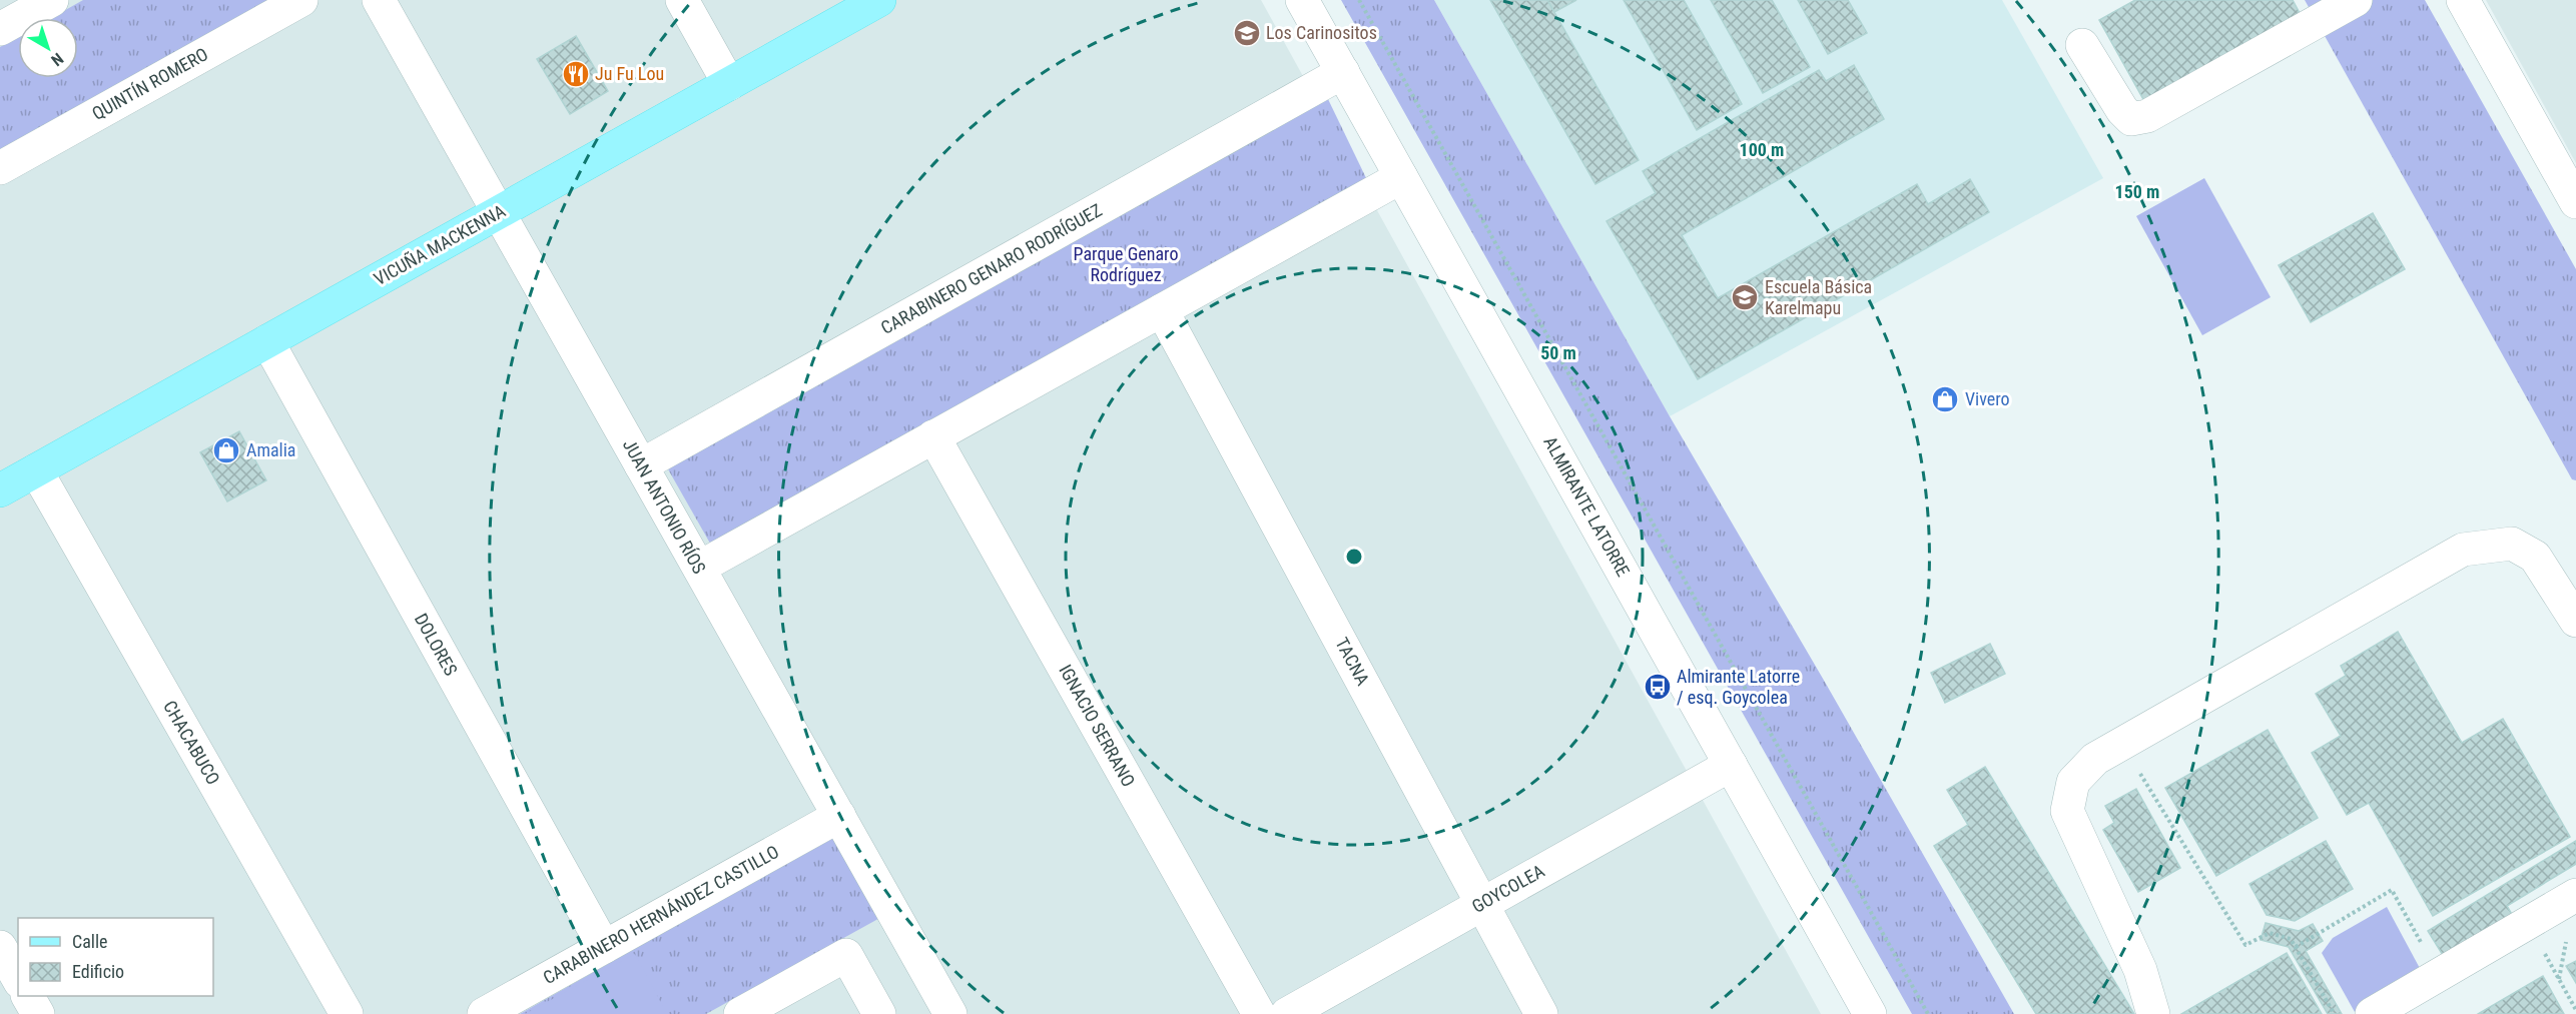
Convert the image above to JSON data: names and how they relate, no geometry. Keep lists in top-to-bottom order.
{
  "streets": {
    "main road": ["VICUÑA MACKENNA"],
    "street": [
      "QUINTÍN ROMERO",
      "CARABINERO GENARO RODRÍGUEZ",
      "JUAN ANTONIO RÍOS",
      "ALMIRANTE LATORRE",
      "DOLORES",
      "TACNA",
      "IGNACIO SERRANO",
      "CHACABUCO",
      "GOYCOLEA",
      "CARABINERO HERNÁNDEZ CASTILLO"
    ]
  },
  "crossings": [
    ["VICUÑA MACKENNA", "JUAN ANTONIO RÍOS"],
    ["VICUÑA MACKENNA", "DOLORES"],
    ["VICUÑA MACKENNA", "CHACABUCO"],
    ["CARABINERO GENARO RODRÍGUEZ", "JUAN ANTONIO RÍOS"],
    ["CARABINERO GENARO RODRÍGUEZ", "ALMIRANTE LATORRE"],
    ["JUAN ANTONIO RÍOS", "CARABINERO HERNÁNDEZ CASTILLO"],
    ["ALMIRANTE LATORRE", "GOYCOLEA"],
    ["DOLORES", "CARABINERO HERNÁNDEZ CASTILLO"],
    ["TACNA", "GOYCOLEA"]
  ],
  "parks": ["Parque Genaro Rodríguez"],
  "places": {
    "school or university": ["Los Carinositos", "Escuela Básica Karelmapu"],
    "restaurant": ["Ju Fu Lou"],
    "shop": ["Vivero", "Amalia"],
    "bus stop": ["Almirante Latorre / esq. Goycolea"]
  },
  "legend": ["Calle", "Edificio"],
  "north": "bottom right",
  "rings": ["100 m", "150 m", "50 m"]
}
